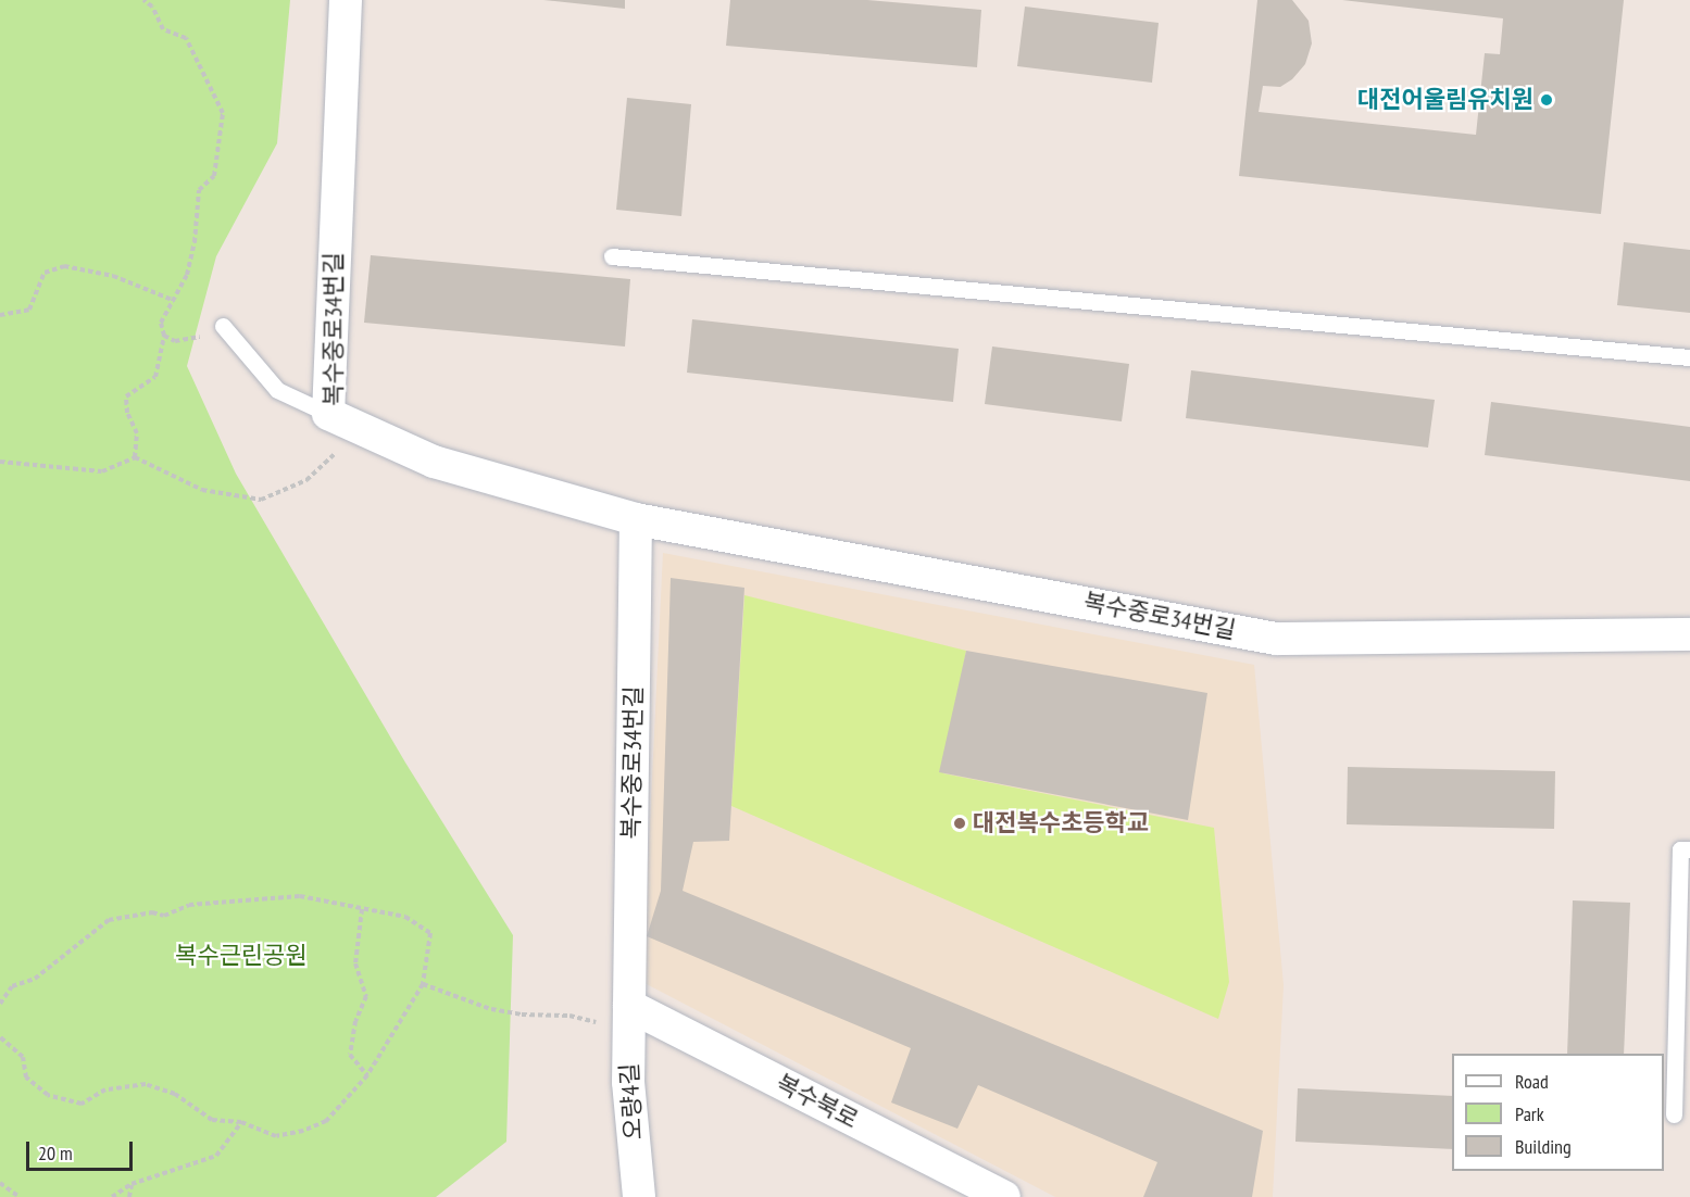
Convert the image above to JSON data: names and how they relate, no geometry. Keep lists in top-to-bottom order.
{
  "streets": {
    "street": ["복수중로34번길", "오량4길", "복수북로"]
  },
  "crossings": [
    ["복수중로34번길", "오량4길"],
    ["복수중로34번길", "복수북로"],
    ["오량4길", "복수북로"]
  ],
  "parks": ["복수근린공원"],
  "places": ["대전어울림유치원", "대전복수초등학교"],
  "legend": ["Road", "Park", "Building"],
  "scale_bar": "20 m"
}
